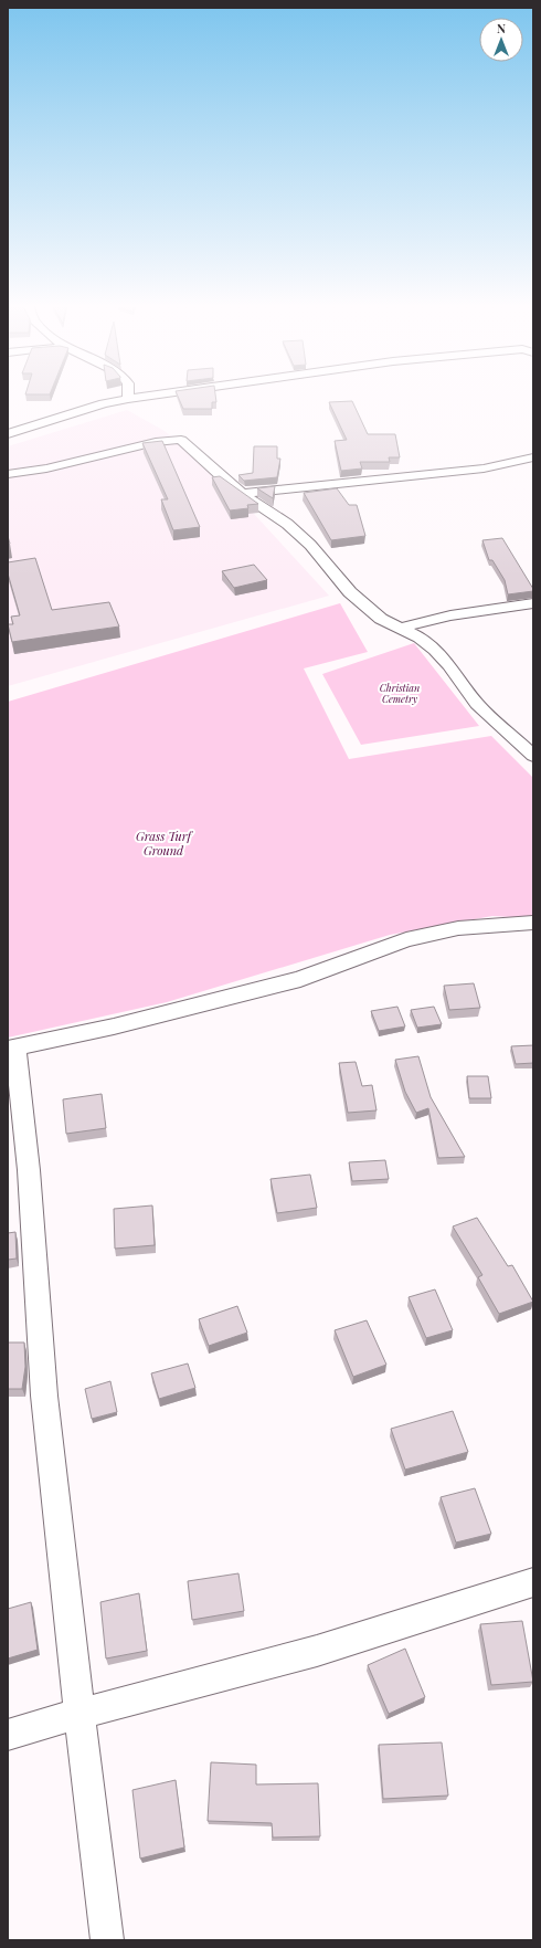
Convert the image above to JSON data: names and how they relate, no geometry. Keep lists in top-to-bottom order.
{
  "parks": ["Christian Cemetry", "Grass Turf Ground"],
  "north": "top"
}
